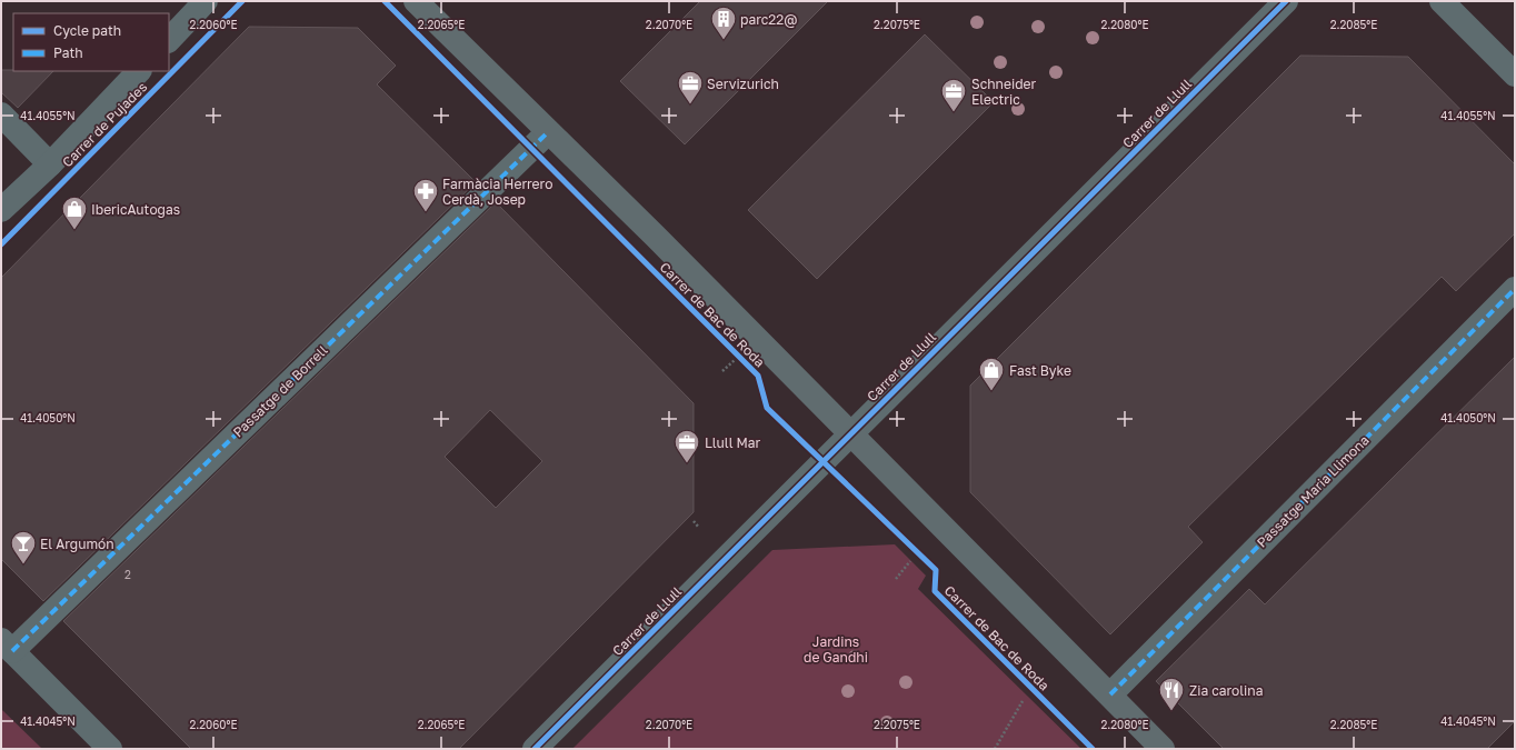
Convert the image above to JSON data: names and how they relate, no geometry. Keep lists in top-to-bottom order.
{
  "streets": {
    "main road": ["Carrer de Bac de Roda"],
    "street": [
      "Carrer de Llull",
      "Carrer de Pujades",
      "Passatge de Borrell",
      "Passatge Maria Llimona"
    ]
  },
  "crossings": [
    ["Carrer de Llull", "Carrer de Bac de Roda"],
    ["Carrer de Bac de Roda", "Passatge de Borrell"],
    ["Carrer de Bac de Roda", "Passatge Maria Llimona"]
  ],
  "parks": ["Jardins de Gandhi"],
  "places": {
    "building": ["parc22@"],
    "office": ["Servizurich", "Schneider Electric", "Llull Mar"],
    "pharmacy": ["Farmàcia Herrero Cerdà, Josep"],
    "shop": ["IbericAutogas", "Fast Byke"],
    "bar": ["El Argumón"],
    "restaurant": ["Zia carolina"]
  },
  "house_numbers": ["2"],
  "legend": ["Cycle path", "Path"],
  "coordinates": [
    "2.2060°E",
    "2.2065°E",
    "2.2070°E",
    "2.2075°E",
    "2.2080°E",
    "2.2085°E",
    "41.4055°N",
    "41.4050°N",
    "41.4045°N"
  ]
}
